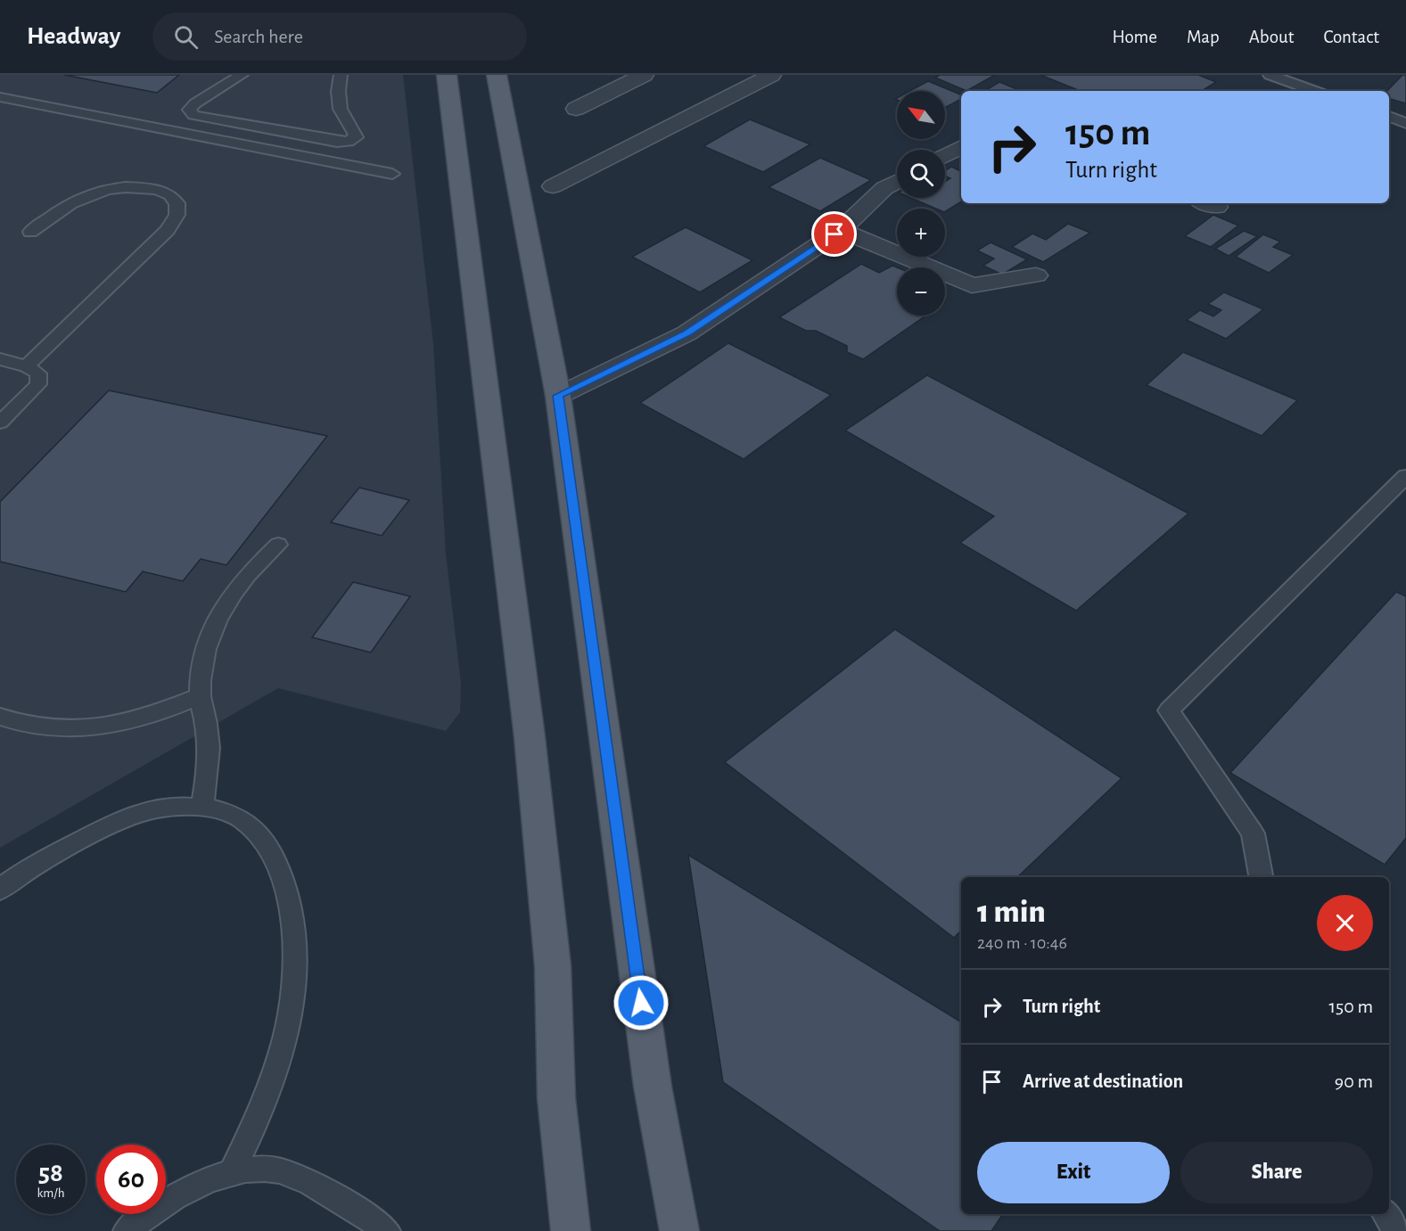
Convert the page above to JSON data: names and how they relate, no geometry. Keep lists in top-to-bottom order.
{
  "north": "top left",
  "page": {
    "header": "Headway",
    "search": "Search here",
    "nav": [
      "Home",
      "Map",
      "About",
      "Contact"
    ],
    "map_buttons": ["+", "−"],
    "turn": ["150 m", "Turn right"],
    "heading": ["1 min", "240 m · 10:46"],
    "list": [
      {
        "name": "Turn right",
        "value": "150 m"
      },
      {
        "name": "Arrive at destination",
        "value": "90 m"
      }
    ],
    "buttons": ["Exit", "Share"],
    "speed": "58 km/h",
    "limit": "60"
  }
}
